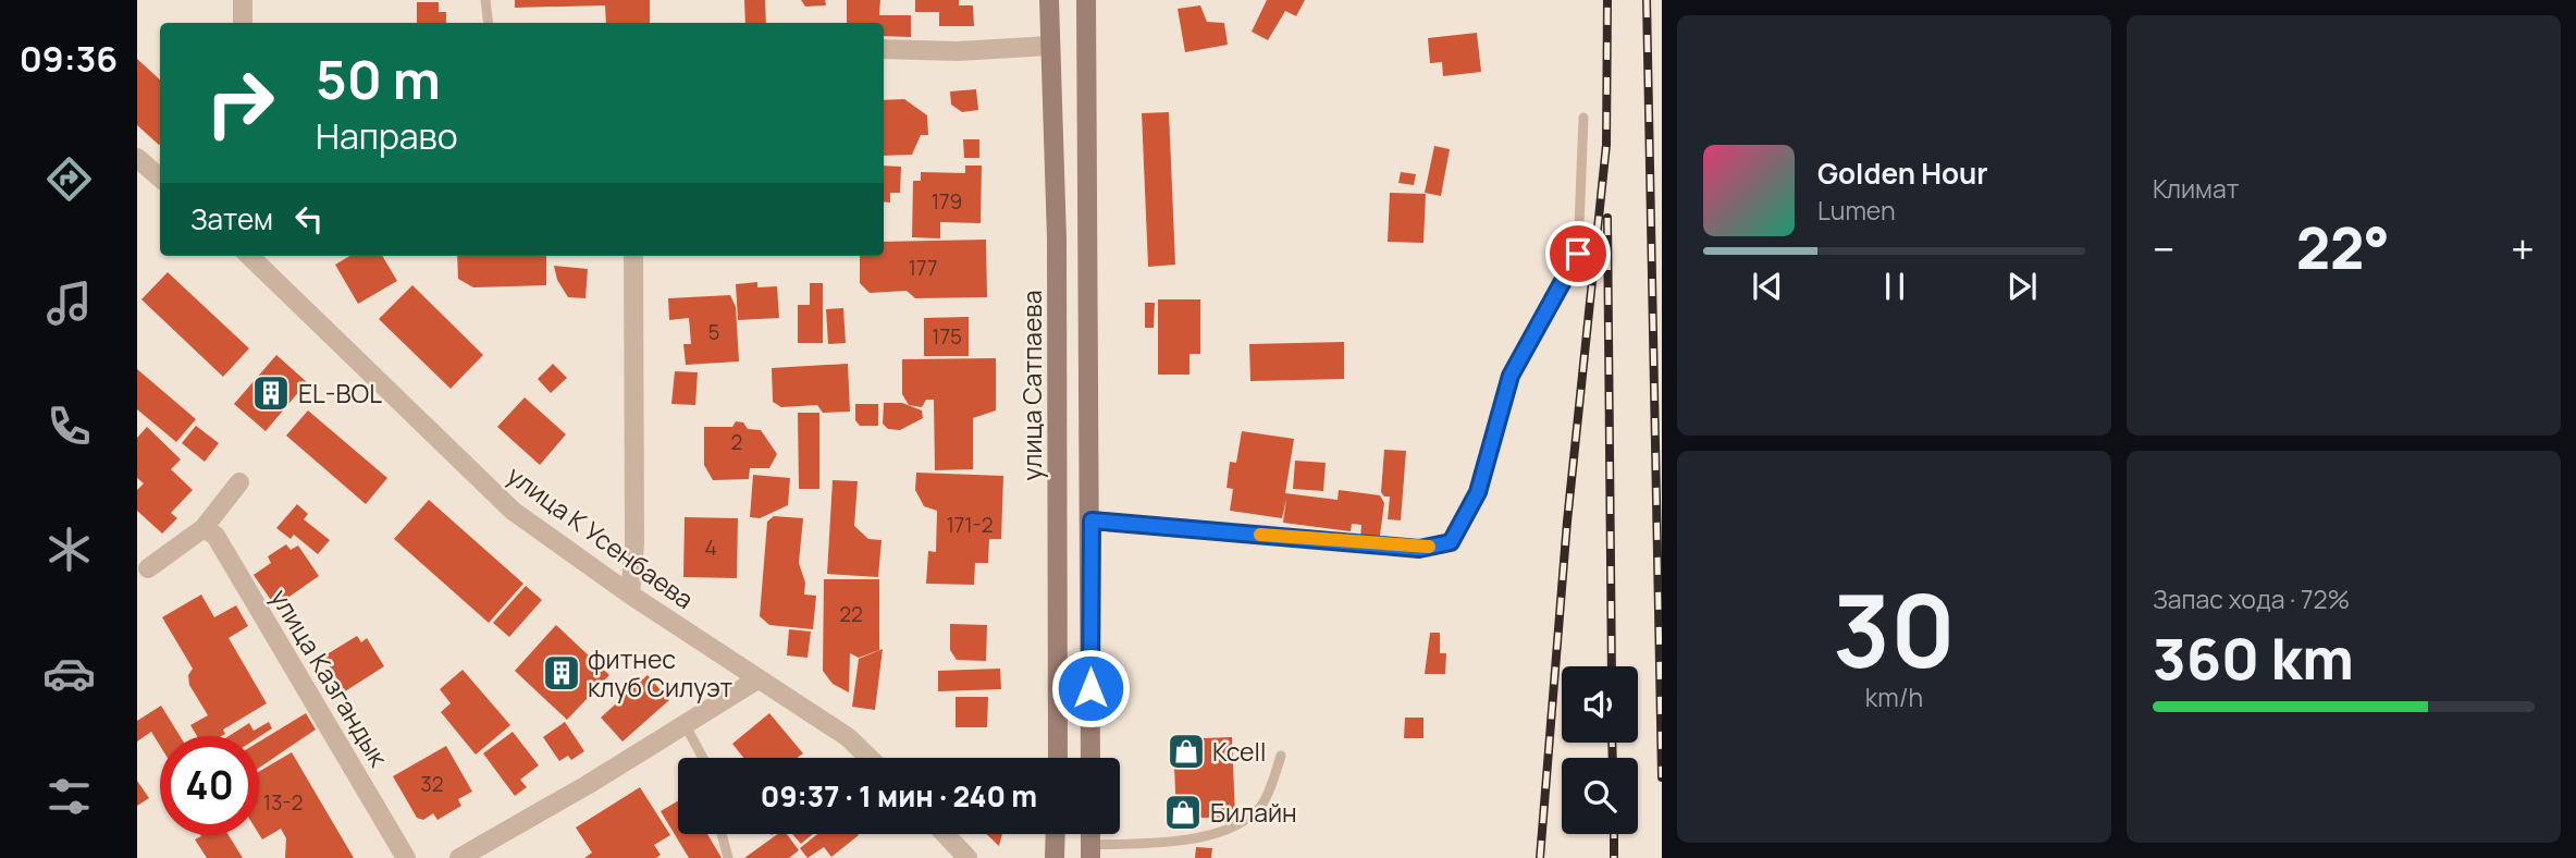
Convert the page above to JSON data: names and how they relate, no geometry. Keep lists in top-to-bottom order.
{
  "streets": {
    "street": ["улица Сатпаева", "улица К Усенбаева", "улица Казгандык"]
  },
  "places": {
    "building": ["EL-BOL", "фитнес клуб Силуэт"],
    "shop": ["Kcell", "Билайн"]
  },
  "house_numbers": [
    "179",
    "177",
    "5",
    "175",
    "2",
    "171-2",
    "4",
    "22",
    "32",
    "13-2"
  ],
  "page": {
    "tabs": "09:36",
    "tile": [
      "Климат",
      ["30", "km/h"],
      ["Запас хода · 72%", "360 km"]
    ],
    "turn": ["50 m", "Направо"],
    "song": ["Golden Hour", "Lumen"],
    "then": "Затем",
    "heat": ["−", "22°", "+"],
    "limit": "40",
    "trip": "09:37 · 1 мин · 240 m"
  }
}
